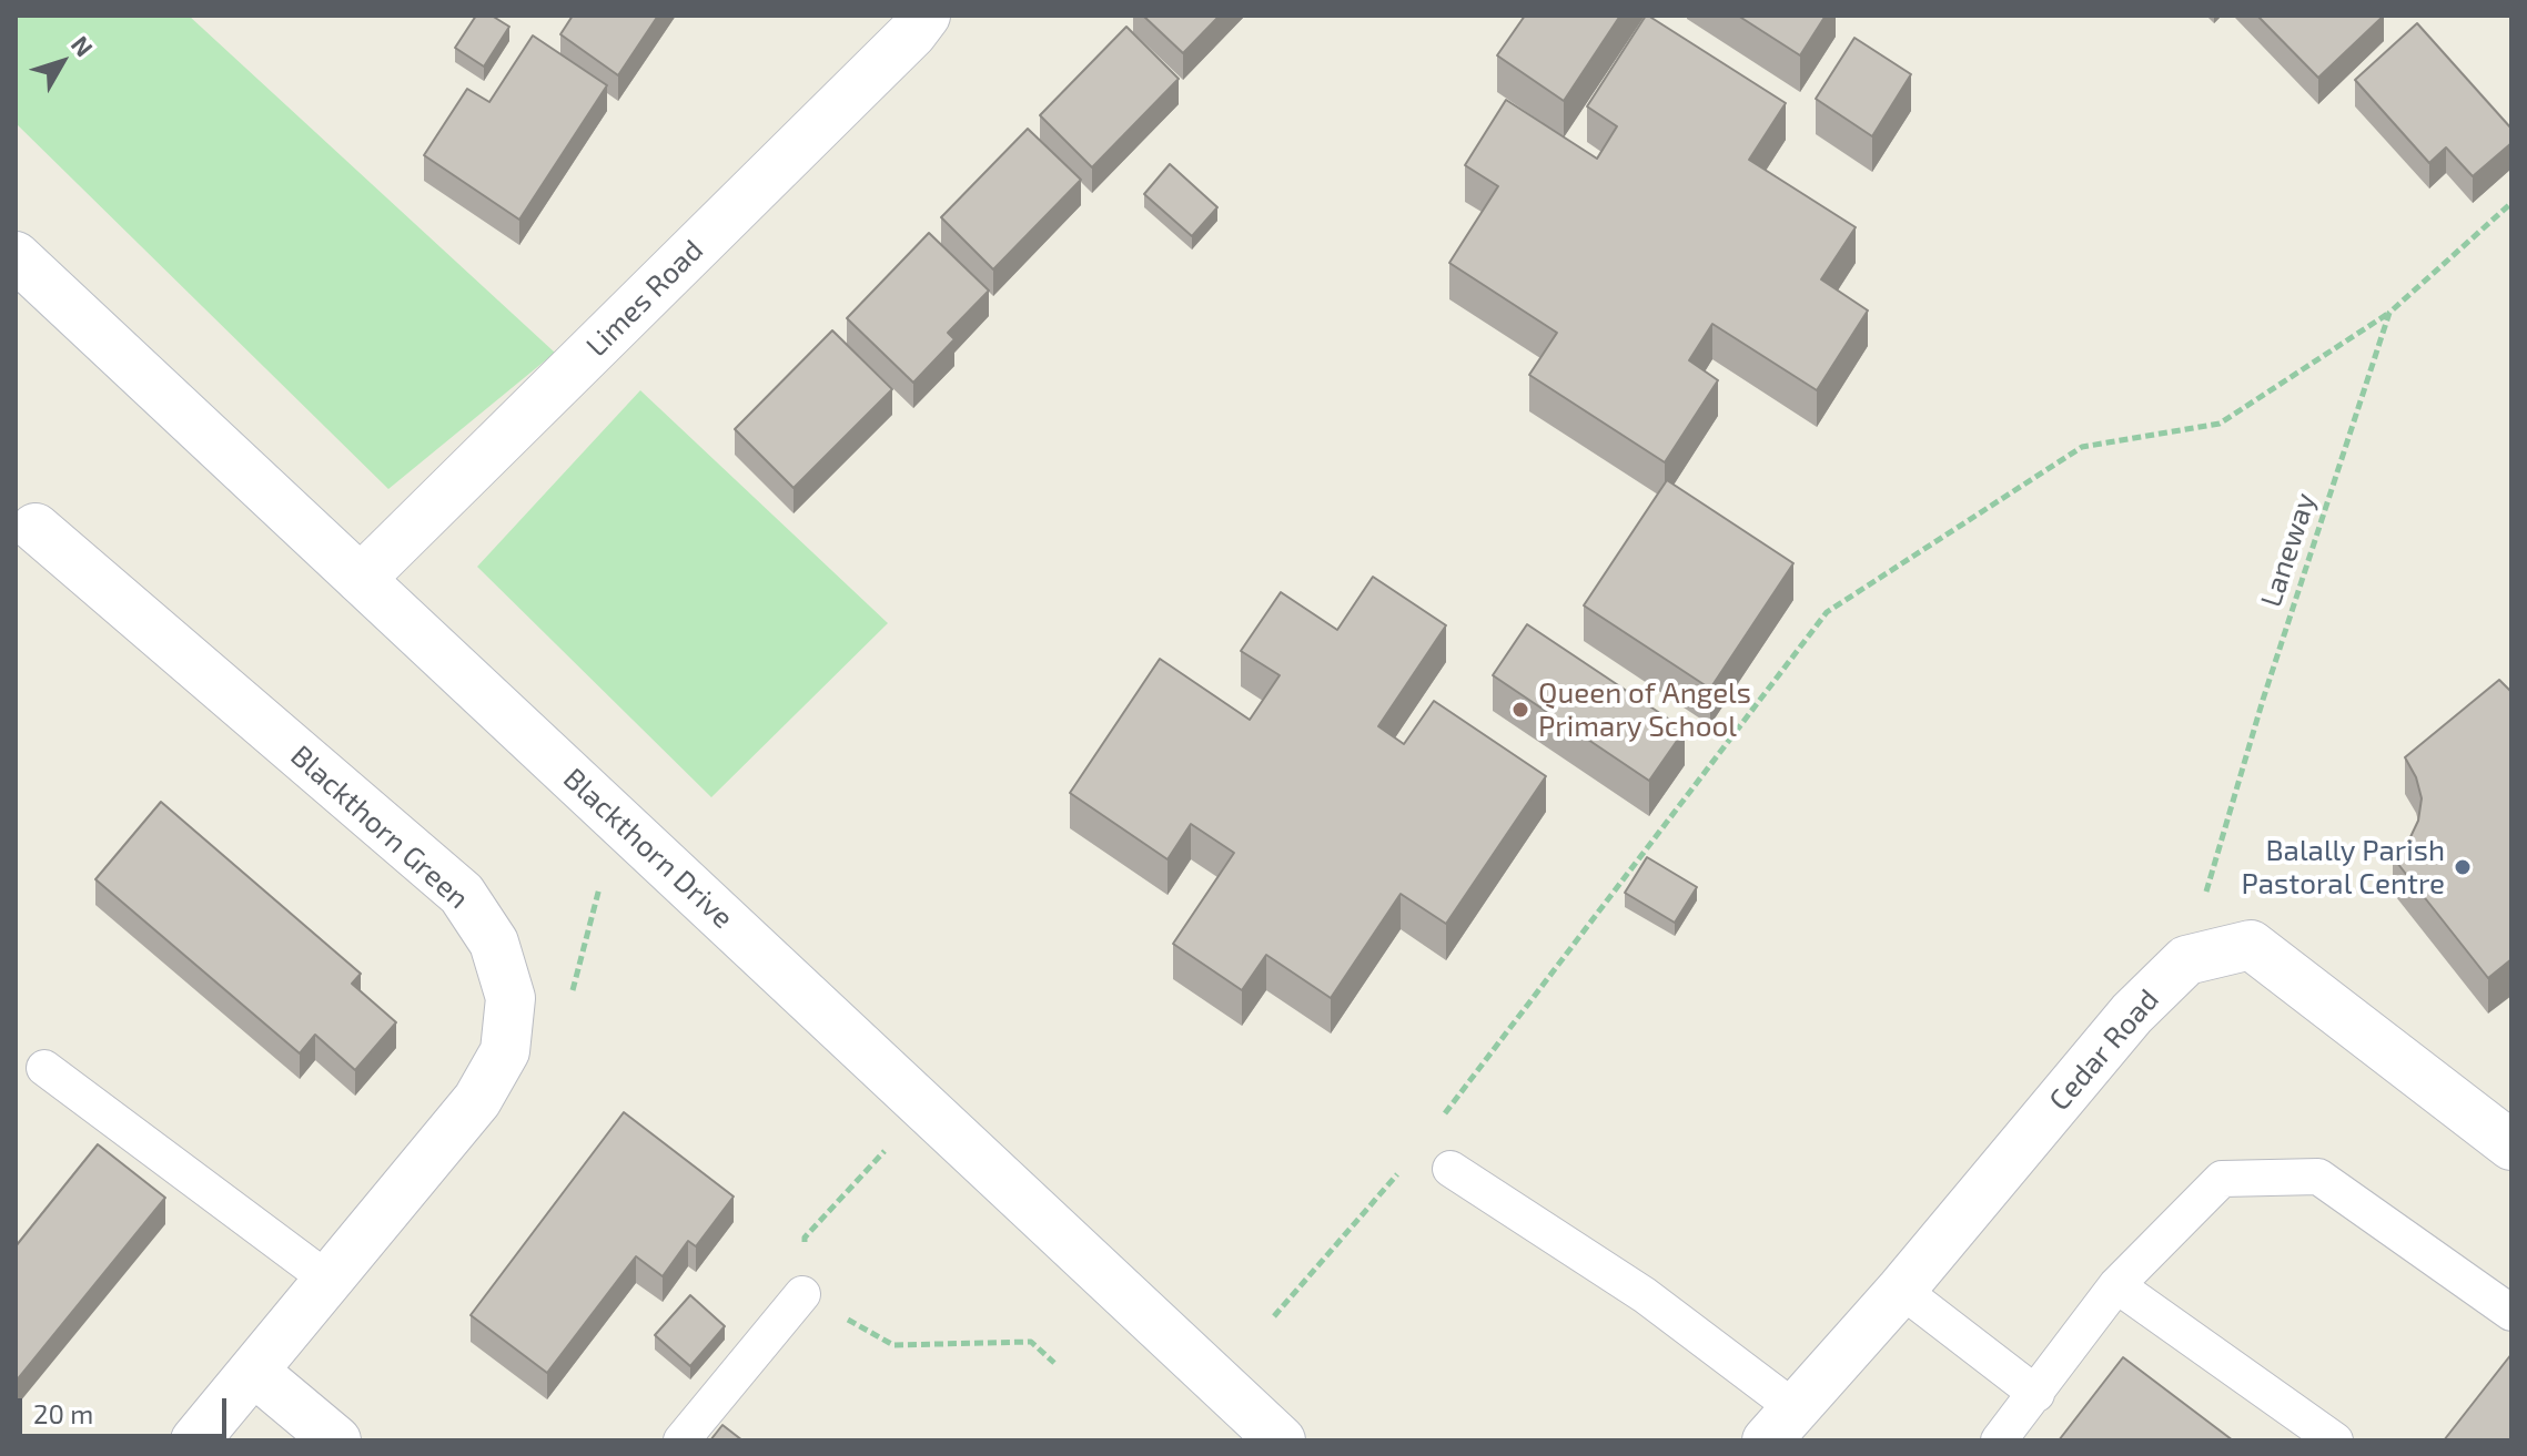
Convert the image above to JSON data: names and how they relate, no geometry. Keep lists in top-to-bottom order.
{
  "streets": {
    "street": [
      "Limes Road",
      "Blackthorn Green",
      "Blackthorn Drive",
      "Cedar Road"
    ],
    "path": ["Laneway"]
  },
  "crossings": [
    ["Limes Road", "Blackthorn Drive"],
    ["Laneway", "Cedar Road"]
  ],
  "places": ["Queen of Angels Primary School", "Balally Parish Pastoral Centre"],
  "scale_bar": "20 m",
  "north": "top right"
}
